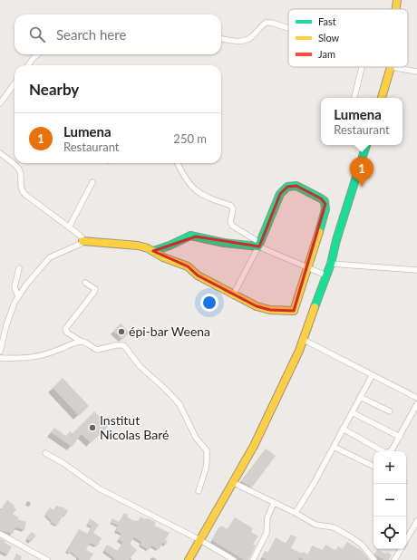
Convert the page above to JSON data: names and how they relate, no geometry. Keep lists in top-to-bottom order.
{
  "places": ["épi-bar Weena", "Institut Nicolas Baré"],
  "legend": ["Fast", "Slow", "Jam"],
  "page": {
    "search": "Search here",
    "heading": "Nearby",
    "popup": ["Lumena", "Restaurant"],
    "list": [
      {
        "mark": "1",
        "name": "Lumena",
        "note": "Restaurant",
        "value": "250 m"
      }
    ],
    "pins": "1",
    "map_buttons": ["+", "−"]
  }
}
